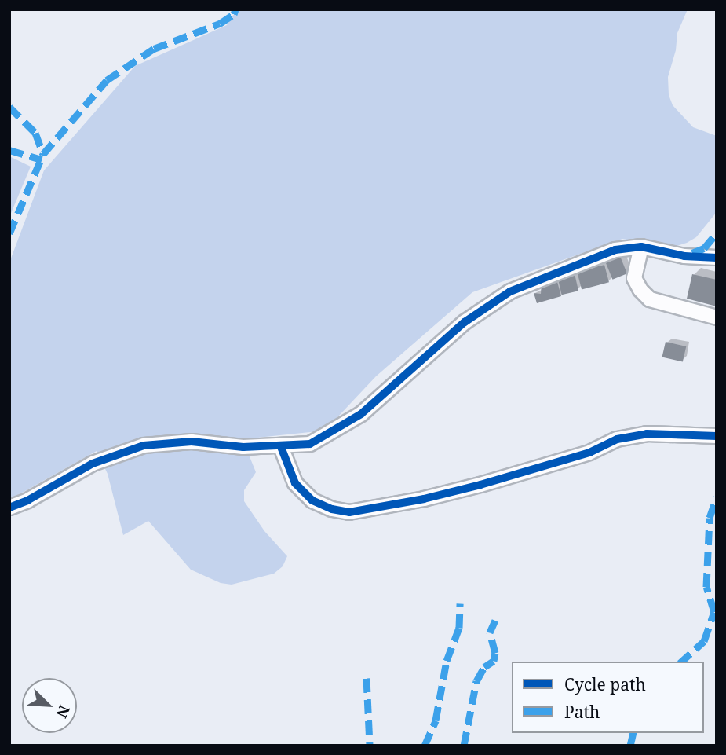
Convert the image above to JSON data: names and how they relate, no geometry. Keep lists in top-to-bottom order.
{
  "legend": ["Cycle path", "Path"],
  "north": "bottom right"
}
